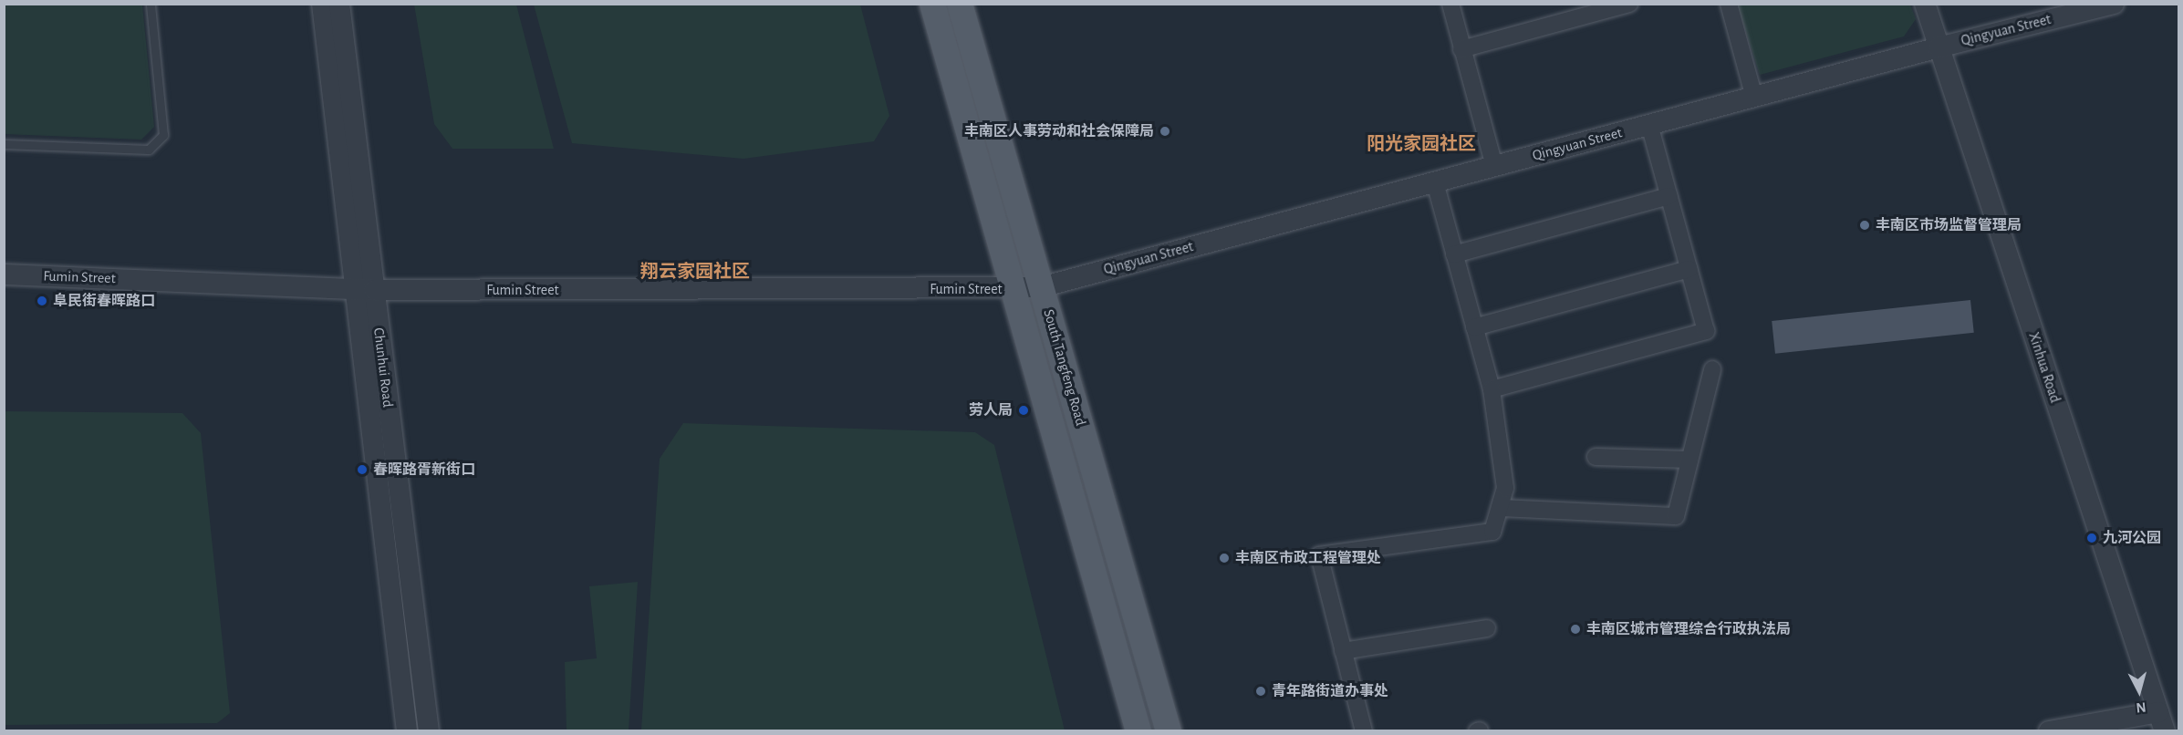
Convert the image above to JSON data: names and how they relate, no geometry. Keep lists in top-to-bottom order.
{
  "streets": {
    "main road": ["South Tangfeng Road"],
    "street": [
      "Qingyuan Street",
      "Fumin Street",
      "Chunhui Road",
      "Xinhua Road"
    ]
  },
  "crossings": [
    ["Qingyuan Street", "Fumin Street"],
    ["Qingyuan Street", "South Tangfeng Road"],
    ["Qingyuan Street", "Xinhua Road"],
    ["Fumin Street", "Chunhui Road"],
    ["Fumin Street", "South Tangfeng Road"]
  ],
  "districts": ["阳光家园社区", "翔云家园社区"],
  "places": [
    "丰南区人事劳动和社会保障局",
    "丰南区市场监督管理局",
    "阜民街春晖路口",
    "劳人局",
    "春晖路胥新街口",
    "九河公园",
    "丰南区市政工程管理处",
    "丰南区城市管理综合行政执法局",
    "青年路街道办事处"
  ],
  "north": "bottom"
}
